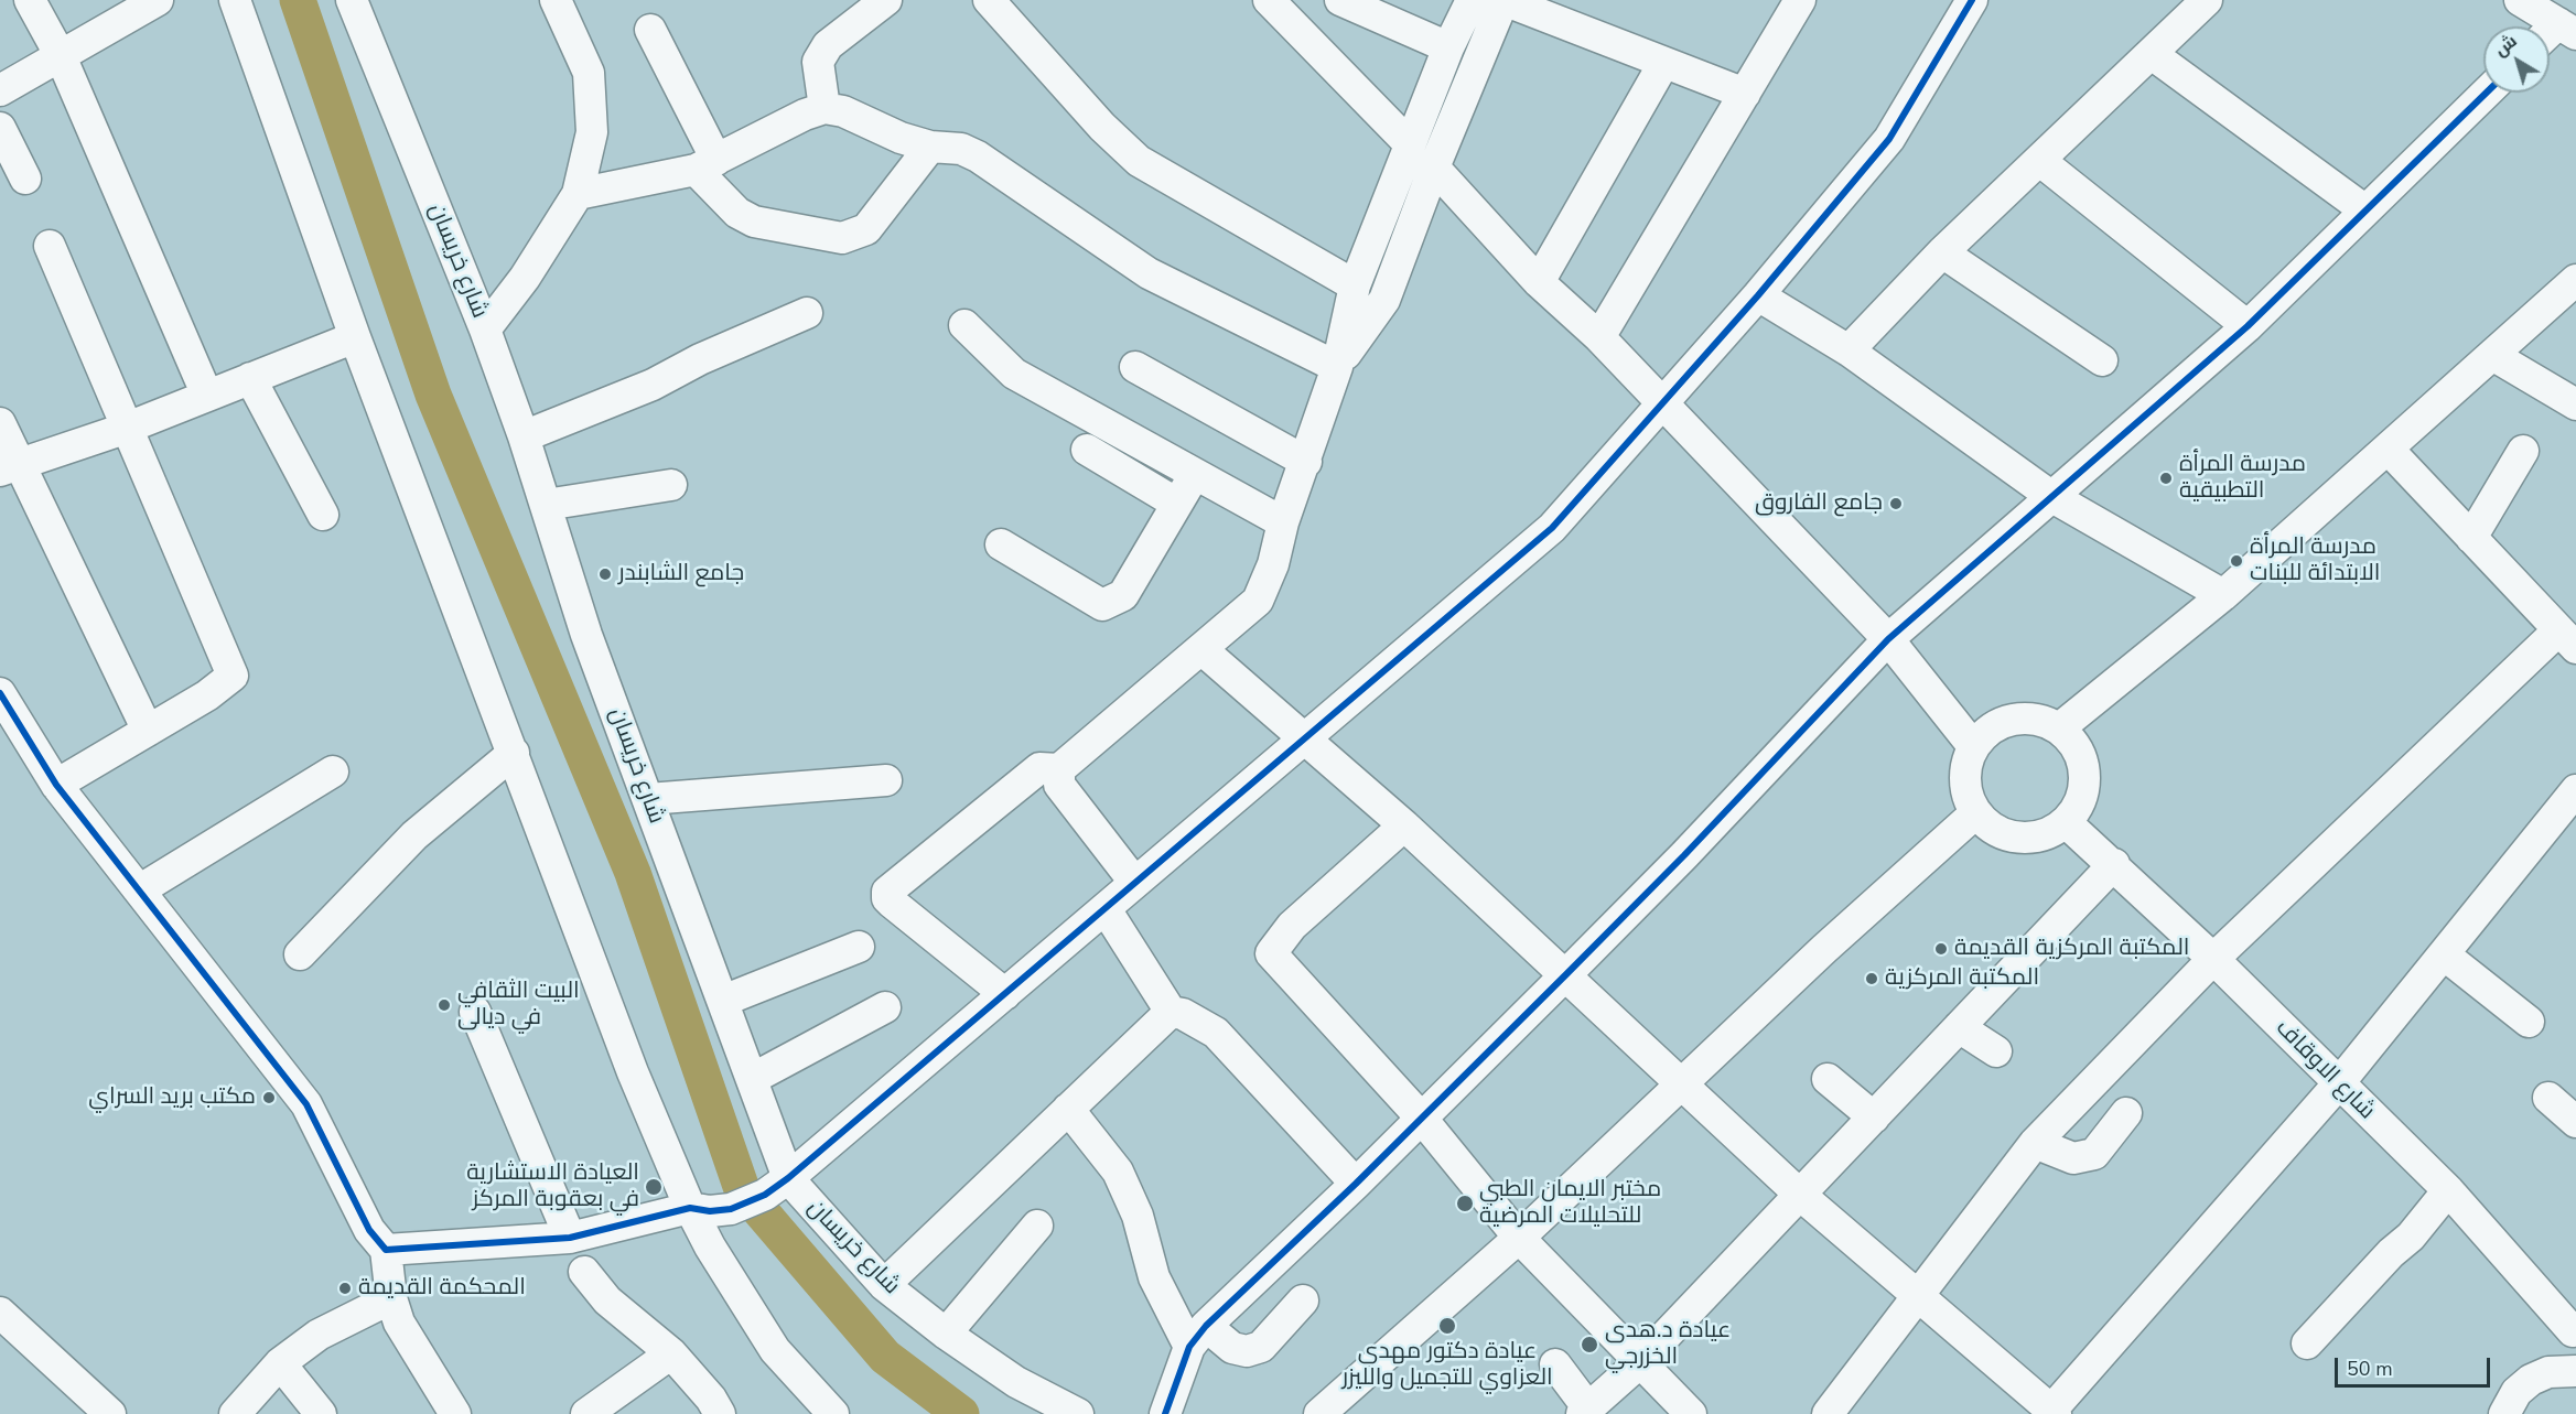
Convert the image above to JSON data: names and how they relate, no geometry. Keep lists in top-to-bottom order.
{
  "streets": {
    "street": ["شارع خريسان", "شارع الاوقاف"]
  },
  "places": [
    "مدرسة المرأة التطبيقية",
    "جامع الفاروق",
    "مدرسة المرأة الابتدائة للبنات",
    "جامع الشابندر",
    "المكتبة المركزية القديمة",
    "المكتبة المركزية",
    "البيت الثقافي في ديالى",
    "مكتب بريد السراي",
    "العيادة الاستشارية في بعقوبة المركز",
    "مختبر الايمان الطبي للتحليلات المرضية",
    "المحكمة القديمة",
    "عيادة دكتور مهدي العزاوي للتجميل والليزر",
    "عيادة د.هدى الخزرجي"
  ],
  "scale_bar": "50 m",
  "north": "top left"
}
